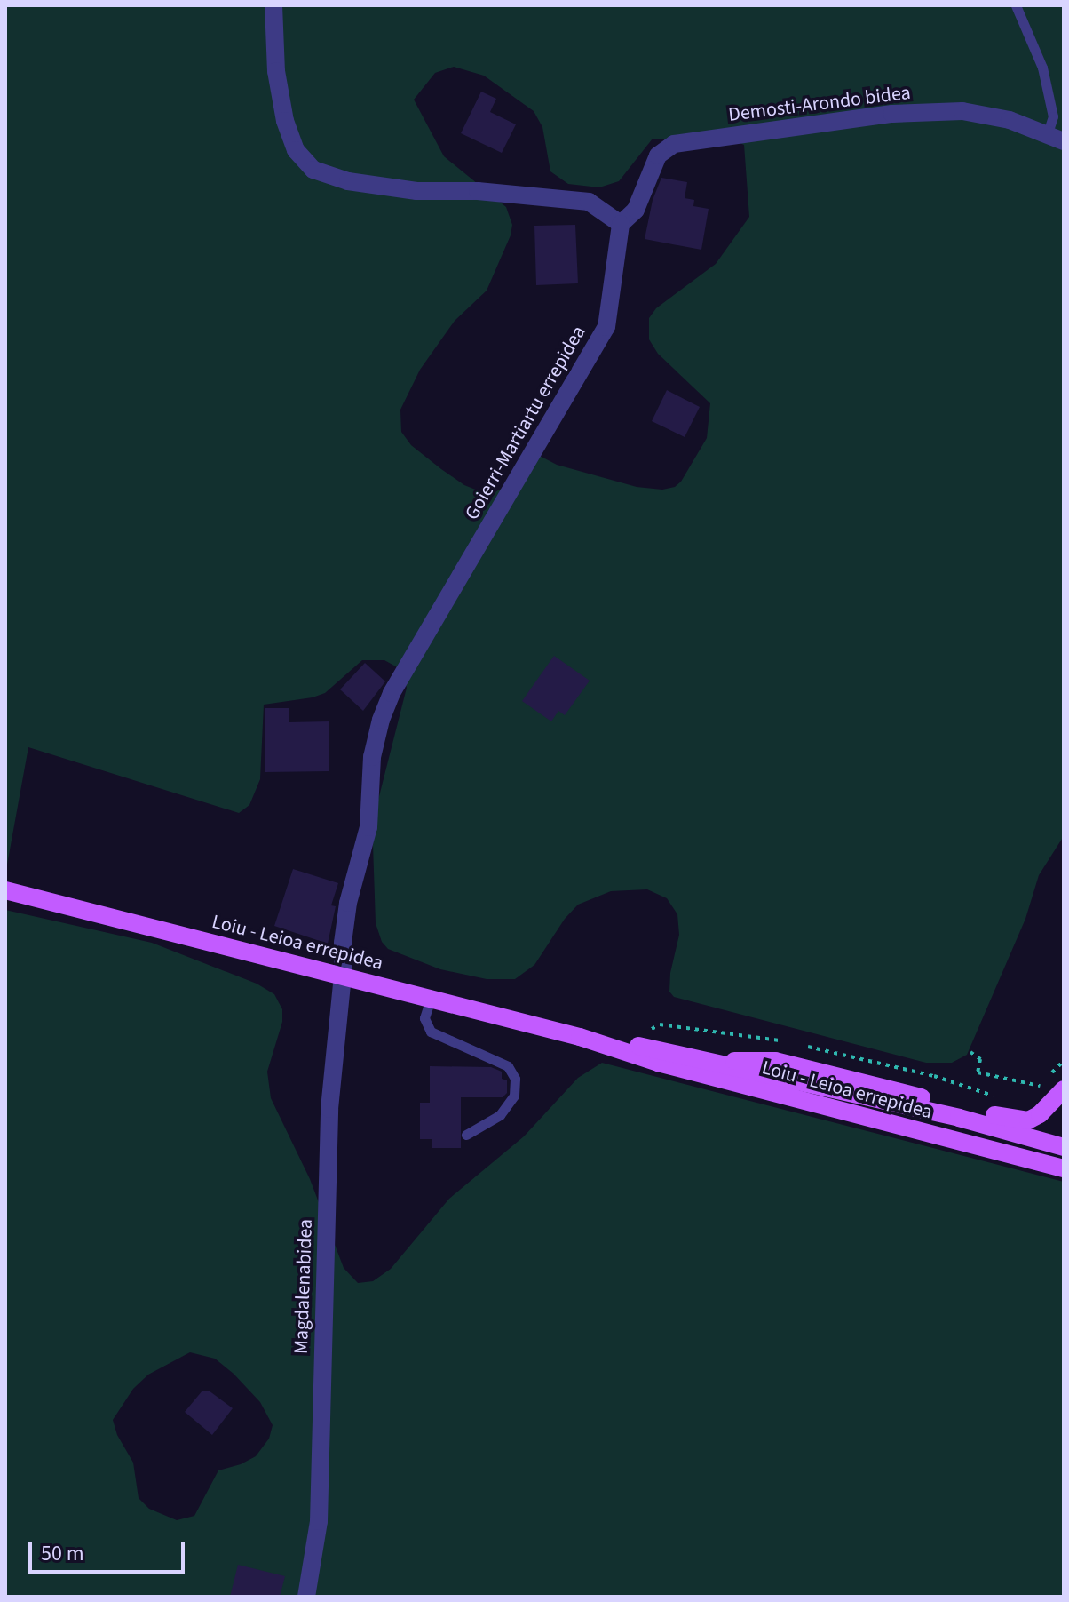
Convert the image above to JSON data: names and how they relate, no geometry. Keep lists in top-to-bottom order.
{
  "streets": {
    "main road": ["Loiu - Leioa errepidea"],
    "street": ["Demosti-Arondo bidea", "Goierri-Martiartu errepidea", "Magdalenabidea"]
  },
  "crossings": [
    ["Demosti-Arondo bidea", "Goierri-Martiartu errepidea"],
    ["Goierri-Martiartu errepidea", "Loiu - Leioa errepidea"],
    ["Goierri-Martiartu errepidea", "Magdalenabidea"],
    ["Loiu - Leioa errepidea", "Magdalenabidea"]
  ],
  "scale_bar": "50 m"
}
